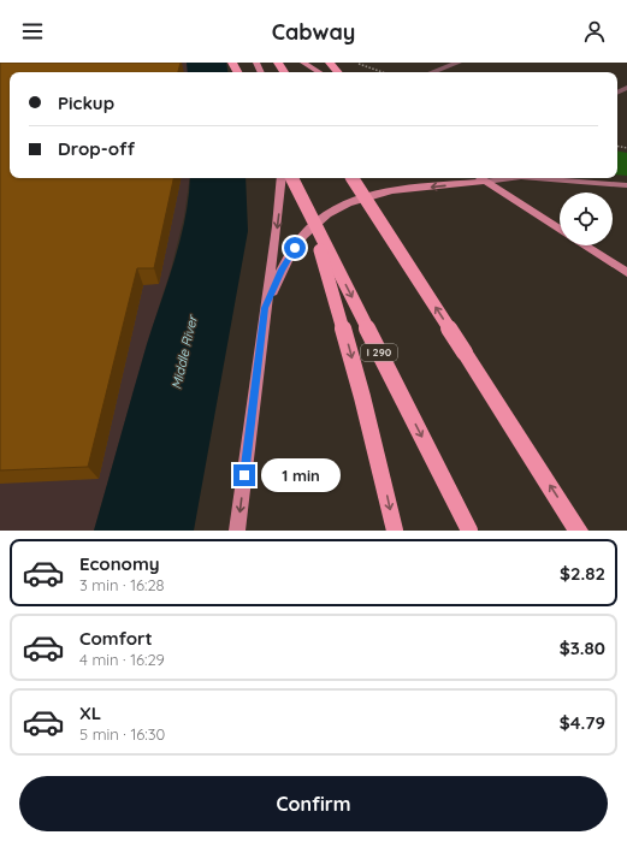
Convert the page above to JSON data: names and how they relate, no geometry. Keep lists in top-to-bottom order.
{
  "streets": {
    "highway": ["I 290"]
  },
  "water": ["Middle River"],
  "page": {
    "header": "Cabway",
    "banner": ["Pickup", "Drop-off"],
    "bubble": "1 min",
    "list": [
      {
        "name": "Economy",
        "note": "3 min · 16:28",
        "value": "$2.82"
      },
      {
        "name": "Comfort",
        "note": "4 min · 16:29",
        "value": "$3.80"
      },
      {
        "name": "XL",
        "note": "5 min · 16:30",
        "value": "$4.79"
      }
    ],
    "buttons": "Confirm"
  }
}
